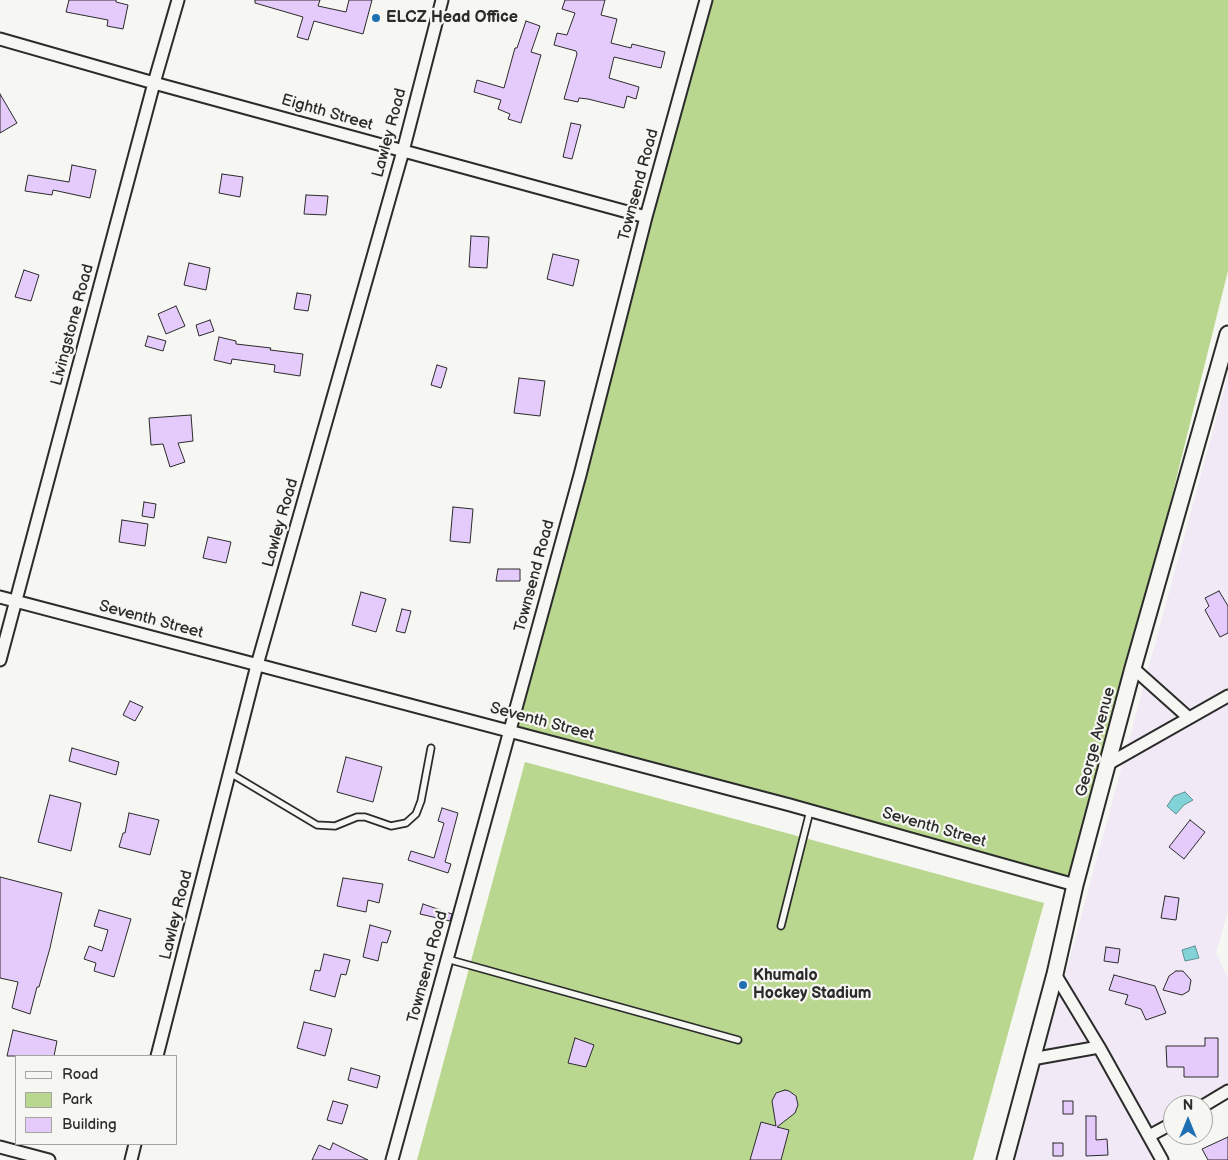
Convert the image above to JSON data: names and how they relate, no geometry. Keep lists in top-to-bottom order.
{
  "streets": {
    "main road": ["George Avenue"],
    "street": [
      "Eighth Street",
      "Lawley Road",
      "Townsend Road",
      "Livingstone Road",
      "Seventh Street"
    ]
  },
  "crossings": [
    ["Eighth Street", "Lawley Road"],
    ["Eighth Street", "Townsend Road"],
    ["Eighth Street", "Livingstone Road"],
    ["Lawley Road", "Seventh Street"],
    ["Townsend Road", "Seventh Street"],
    ["Livingstone Road", "Seventh Street"],
    ["Seventh Street", "George Avenue"]
  ],
  "places": ["ELCZ Head Office", "Khumalo Hockey Stadium"],
  "legend": ["Road", "Park", "Building"],
  "north": "top"
}
